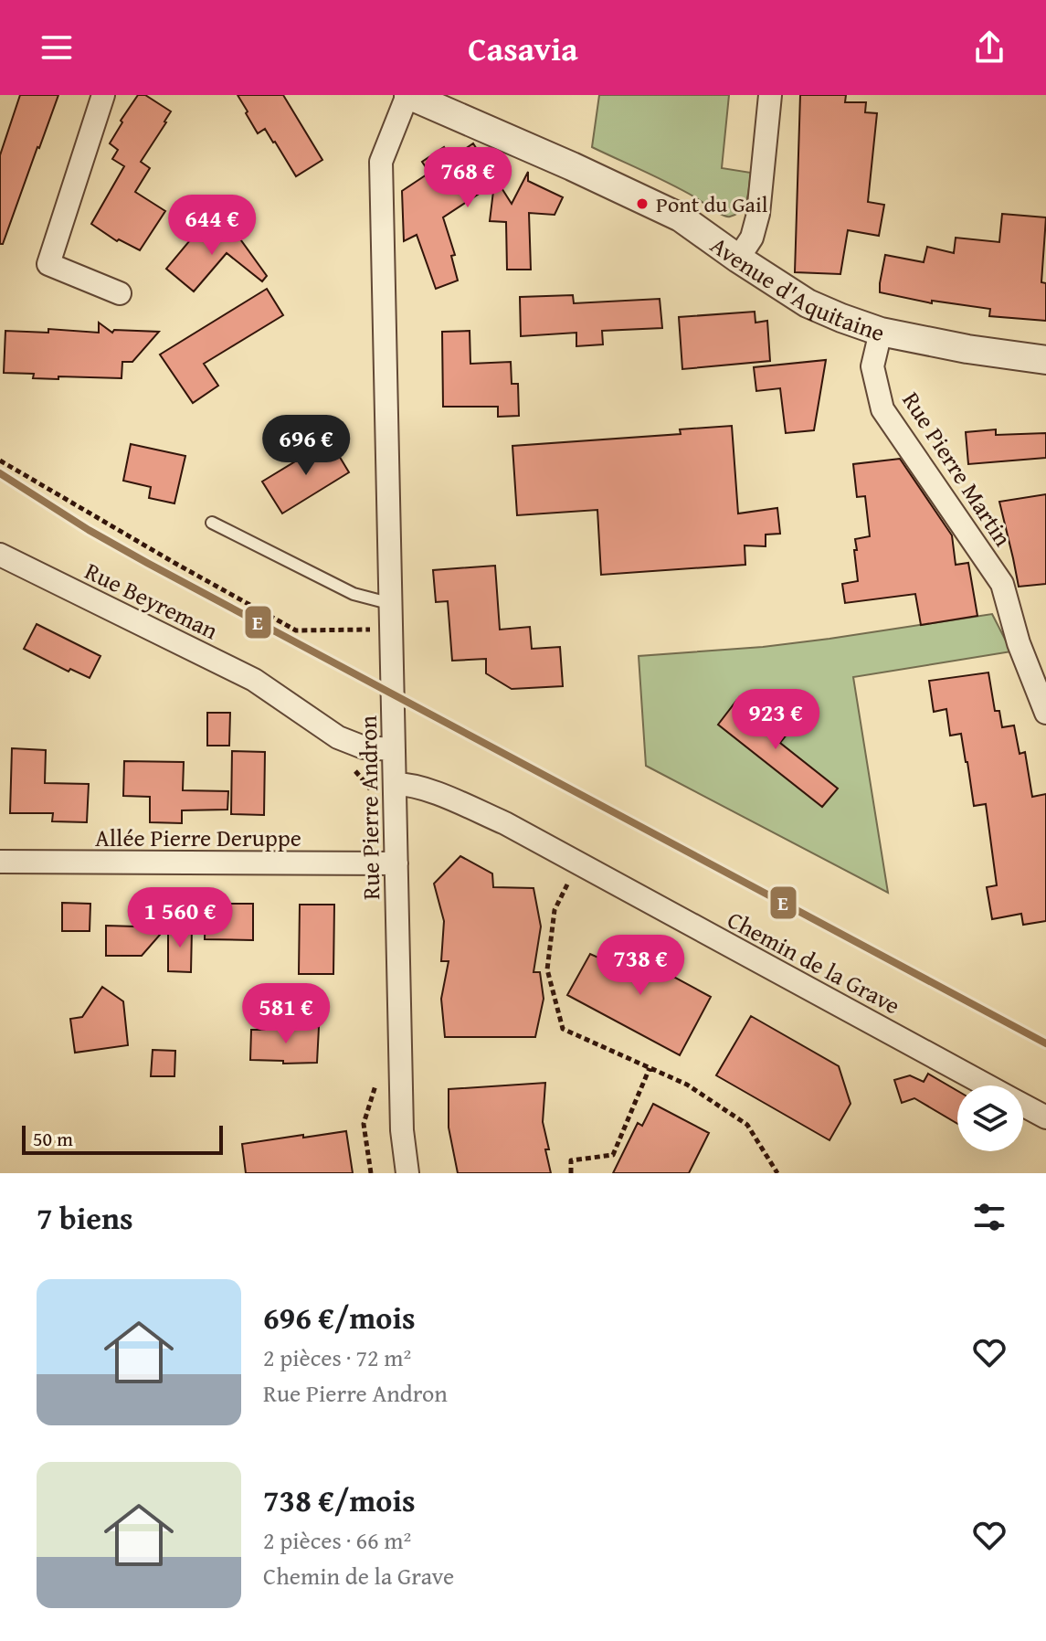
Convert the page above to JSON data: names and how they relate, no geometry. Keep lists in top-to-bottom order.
{
  "streets": {
    "street": [
      "Avenue d'Aquitaine",
      "Rue Pierre Martin",
      "Rue Beyreman",
      "Rue Pierre Andron",
      "Allée Pierre Deruppe",
      "Chemin de la Grave"
    ]
  },
  "crossings": [
    ["Avenue d'Aquitaine", "Rue Pierre Martin"],
    ["Avenue d'Aquitaine", "Rue Pierre Andron"],
    ["Rue Beyreman", "Rue Pierre Andron"],
    ["Rue Pierre Andron", "Allée Pierre Deruppe"],
    ["Rue Pierre Andron", "Chemin de la Grave"]
  ],
  "places": ["Pont du Gail"],
  "lines": ["transit line E"],
  "scale_bar": "50 m",
  "page": {
    "header": "Casavia",
    "price": [
      "768 €",
      "644 €",
      "696 €",
      "923 €",
      "1 560 €",
      "738 €",
      "581 €"
    ],
    "scale": "50 m",
    "heading": "7 biens",
    "list": [
      {
        "name": "696 €/mois",
        "note": "2 pièces · 72 m² · Rue Pierre Andron"
      },
      {
        "name": "738 €/mois",
        "note": "2 pièces · 66 m² · Chemin de la Grave"
      }
    ]
  }
}
